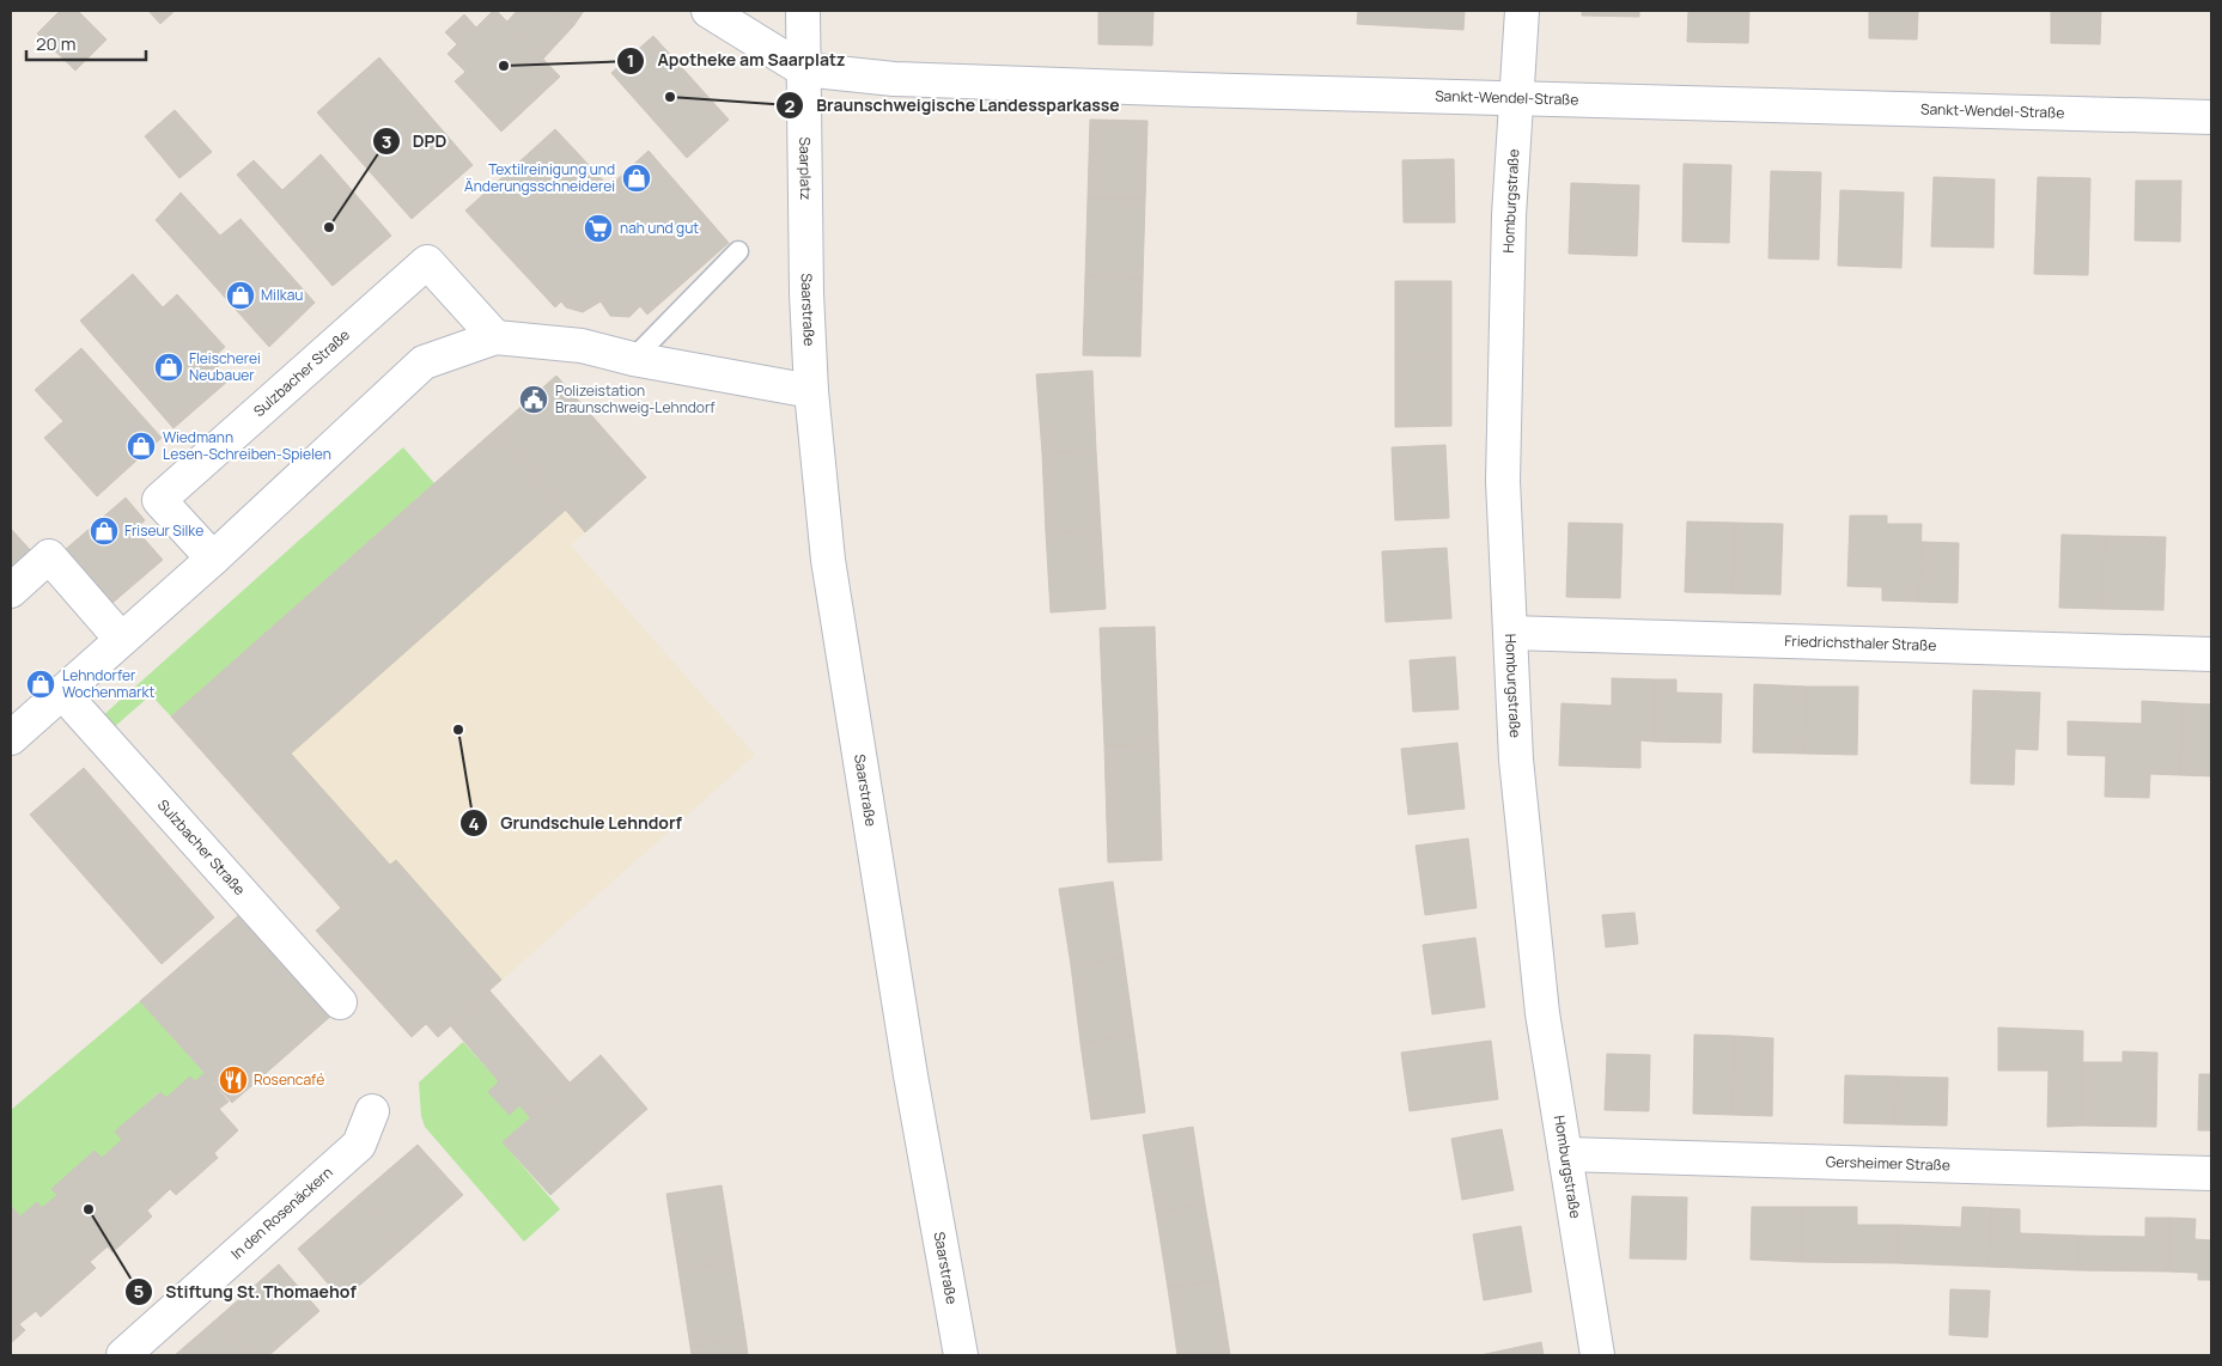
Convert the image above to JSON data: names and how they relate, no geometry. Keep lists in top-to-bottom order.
{
  "streets": {
    "street": [
      "Sankt-Wendel-Straße",
      "Saarplatz",
      "Homburgstraße",
      "Saarstraße",
      "Sulzbacher Straße",
      "Friedrichsthaler Straße",
      "Gersheimer Straße",
      "In den Rosenäckern"
    ]
  },
  "crossings": [
    ["Sankt-Wendel-Straße", "Saarplatz"],
    ["Sankt-Wendel-Straße", "Homburgstraße"],
    ["Saarplatz", "Saarstraße"],
    ["Homburgstraße", "Friedrichsthaler Straße"],
    ["Homburgstraße", "Gersheimer Straße"]
  ],
  "places": {
    "other": [
      "Apotheke am Saarplatz",
      "Braunschweigische Landessparkasse",
      "DPD",
      "Grundschule Lehndorf",
      "Stiftung St. Thomaehof"
    ],
    "shop": [
      "Textilreinigung und Änderungsschneiderei",
      "Milkau",
      "Fleischerei Neubauer",
      "Wiedmann Lesen-Schreiben-Spielen",
      "Friseur Silke",
      "Lehndorfer Wochenmarkt"
    ],
    "supermarket": ["nah und gut"],
    "public building": ["Polizeistation Braunschweig-Lehndorf"],
    "restaurant": ["Rosencafé"]
  },
  "scale_bar": "20 m"
}
